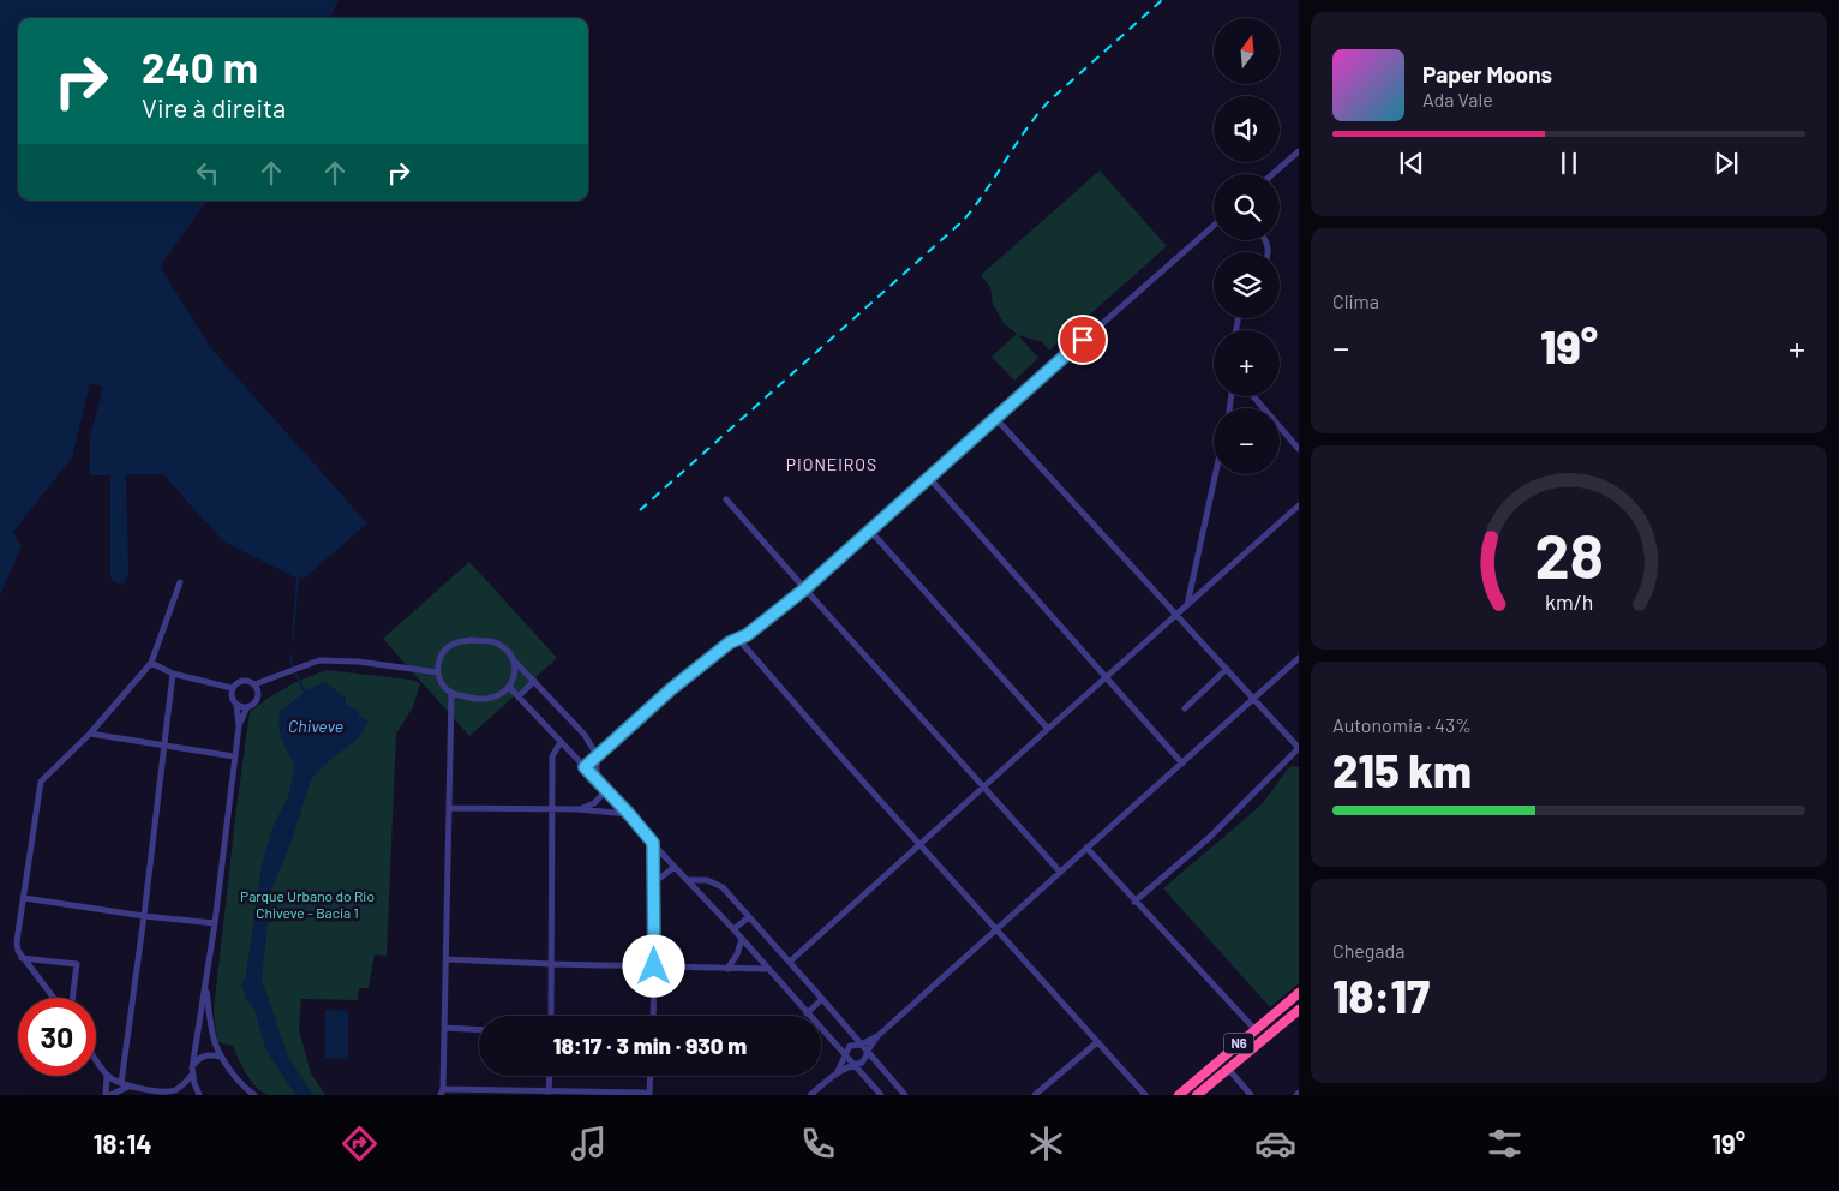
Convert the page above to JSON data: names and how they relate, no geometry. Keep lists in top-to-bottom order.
{
  "streets": {
    "highway": ["N6"]
  },
  "districts": ["PIONEIROS"],
  "water": ["Chiveve"],
  "parks": ["Parque Urbano do Rio Chiveve - Bacia 1"],
  "north": "top",
  "page": {
    "map_buttons": ["+", "−"],
    "turn": ["240 m", "Vire à direita"],
    "song": ["Paper Moons", "Ada Vale"],
    "tile": [
      "Clima",
      ["Autonomia · 43%", "215 km"],
      ["Chegada", "18:17"]
    ],
    "heat": ["−", "19°", "+"],
    "limit": "30",
    "trip": "18:17 · 3 min · 930 m",
    "tabs": ["18:14", "19°"],
    "gauge": ["28", "km/h"]
  }
}
